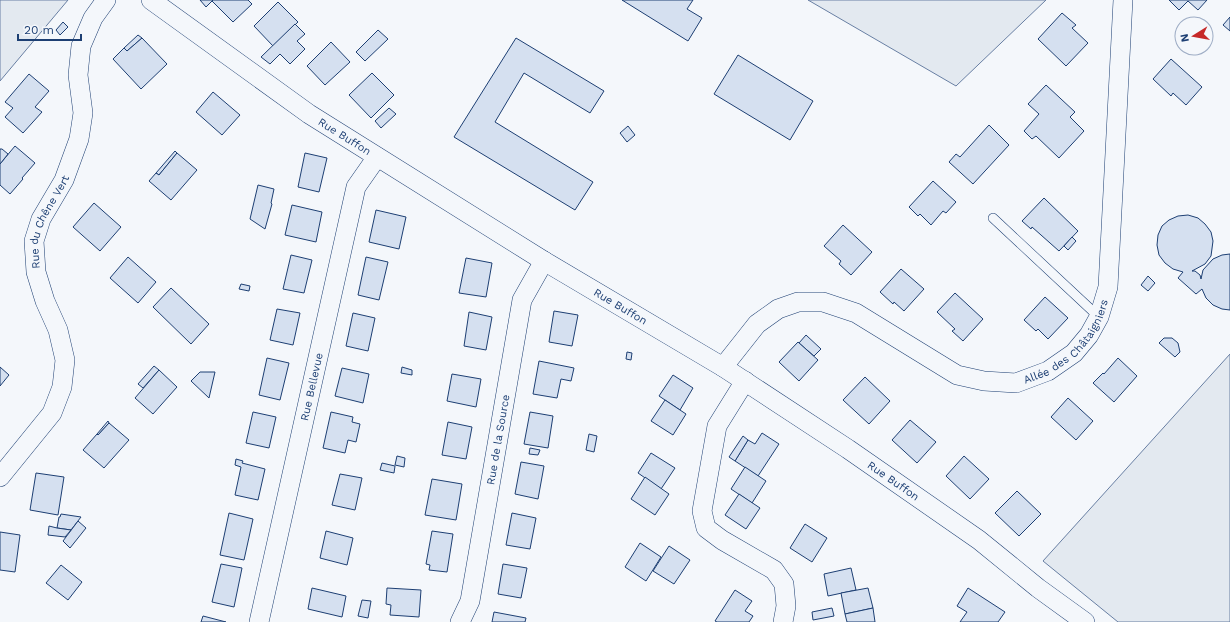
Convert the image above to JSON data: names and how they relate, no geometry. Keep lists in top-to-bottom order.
{
  "streets": {
    "street": [
      "Rue Buffon",
      "Rue du Chêne Vert",
      "Allée des Châtaigniers",
      "Rue Bellevue",
      "Rue de la Source"
    ]
  },
  "crossings": [
    ["Rue Buffon", "Allée des Châtaigniers"],
    ["Rue Buffon", "Rue Bellevue"],
    ["Rue Buffon", "Rue de la Source"]
  ],
  "scale_bar": "20 m",
  "north": "left"
}
